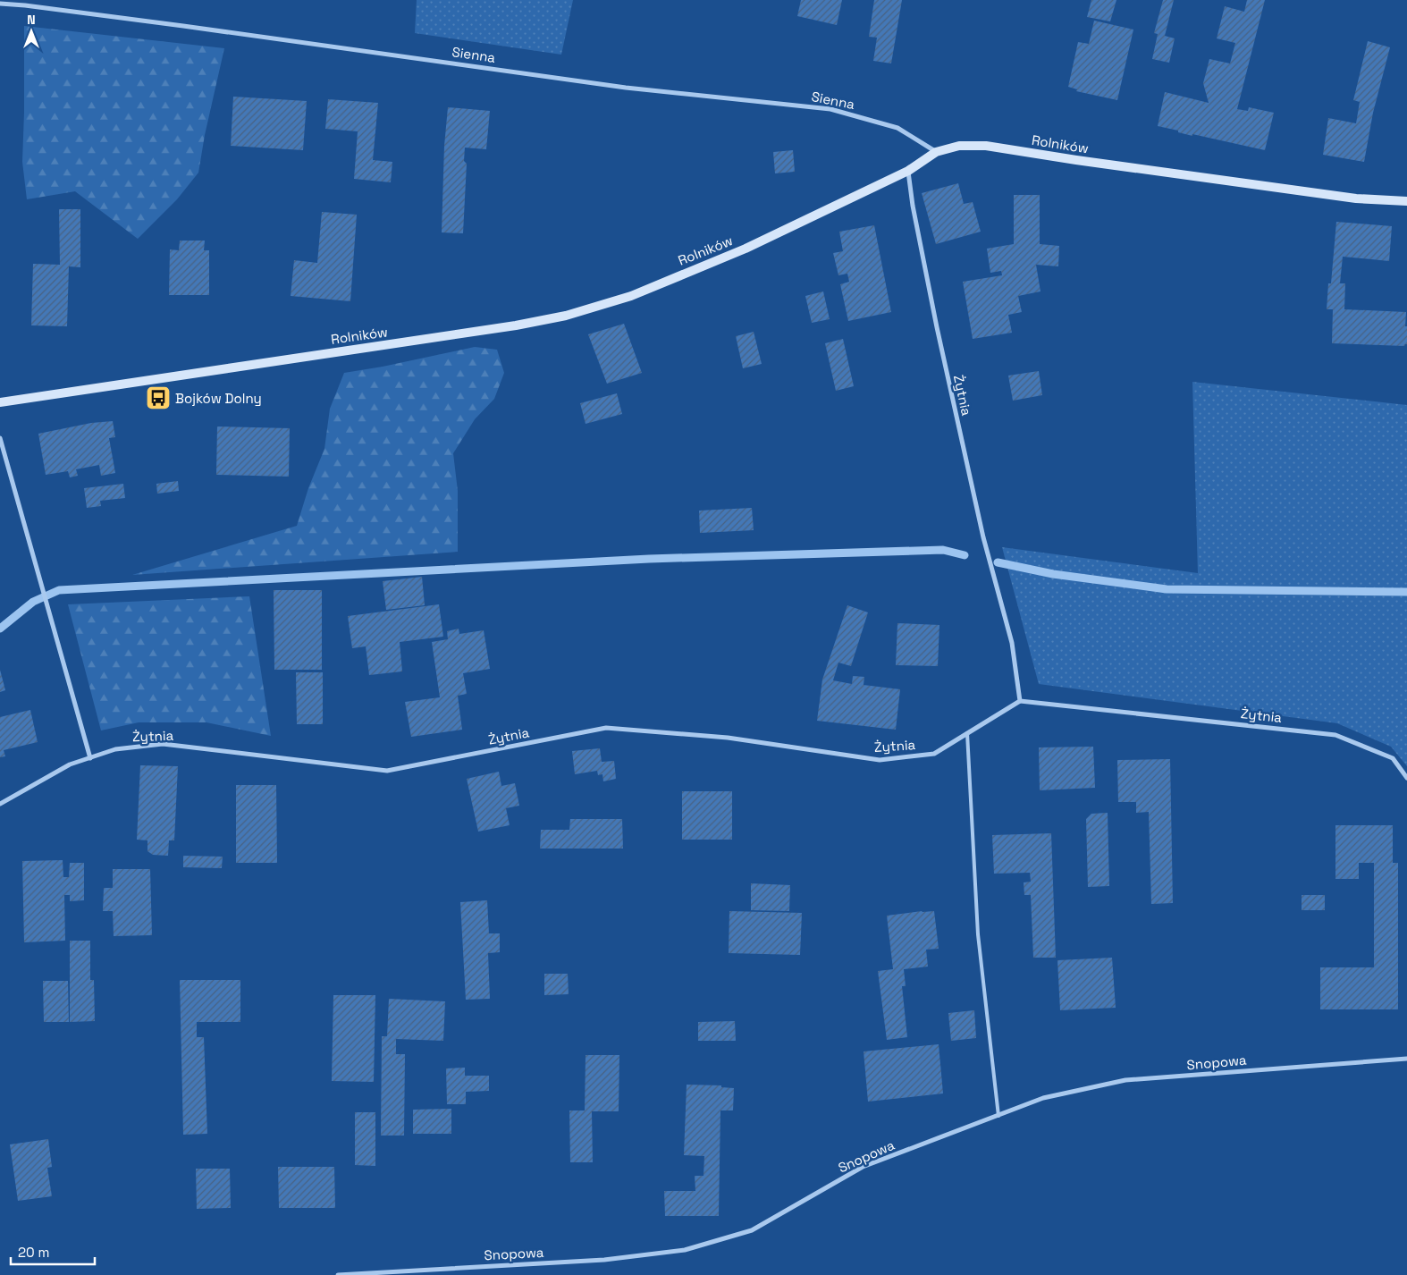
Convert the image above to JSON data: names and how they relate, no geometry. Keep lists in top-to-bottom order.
{
  "streets": {
    "street": [
      "Sienna",
      "Rolników",
      "Żytnia",
      "Snopowa"
    ]
  },
  "crossings": [
    ["Sienna", "Rolników"],
    ["Rolników", "Żytnia"]
  ],
  "places": {
    "bus stop": ["Bojków Dolny"]
  },
  "scale_bar": "20 m",
  "north": "top"
}
